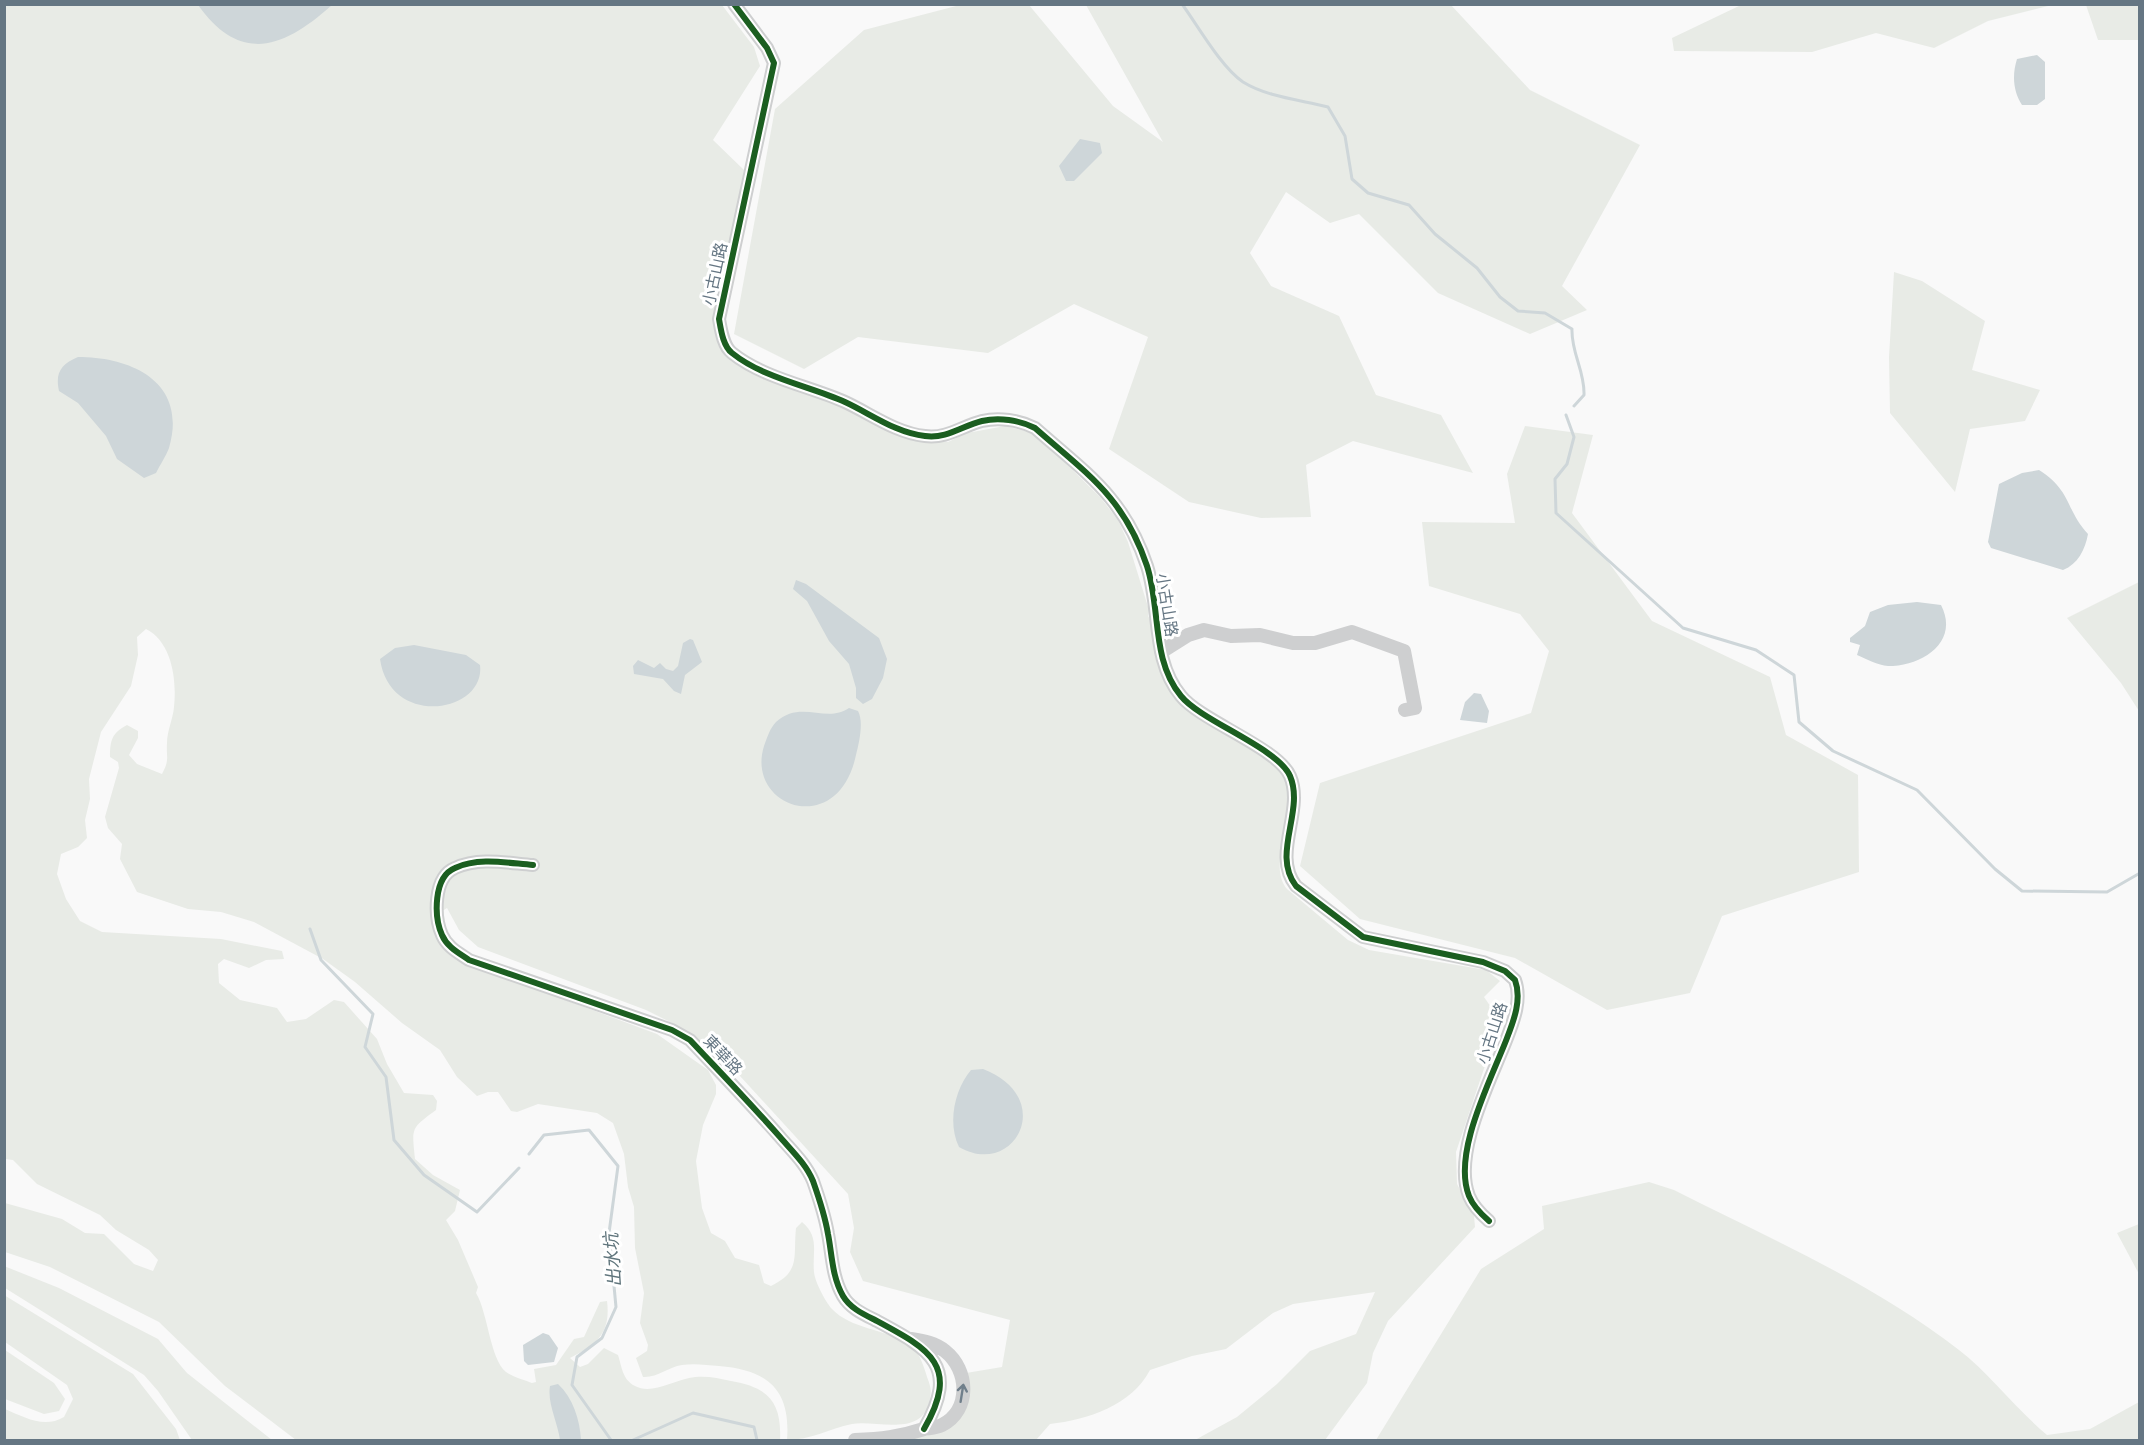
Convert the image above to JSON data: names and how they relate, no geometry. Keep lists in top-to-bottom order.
{
  "streets": {
    "street": ["小古山路", "東華路"]
  },
  "water": ["出水坑"]
}
